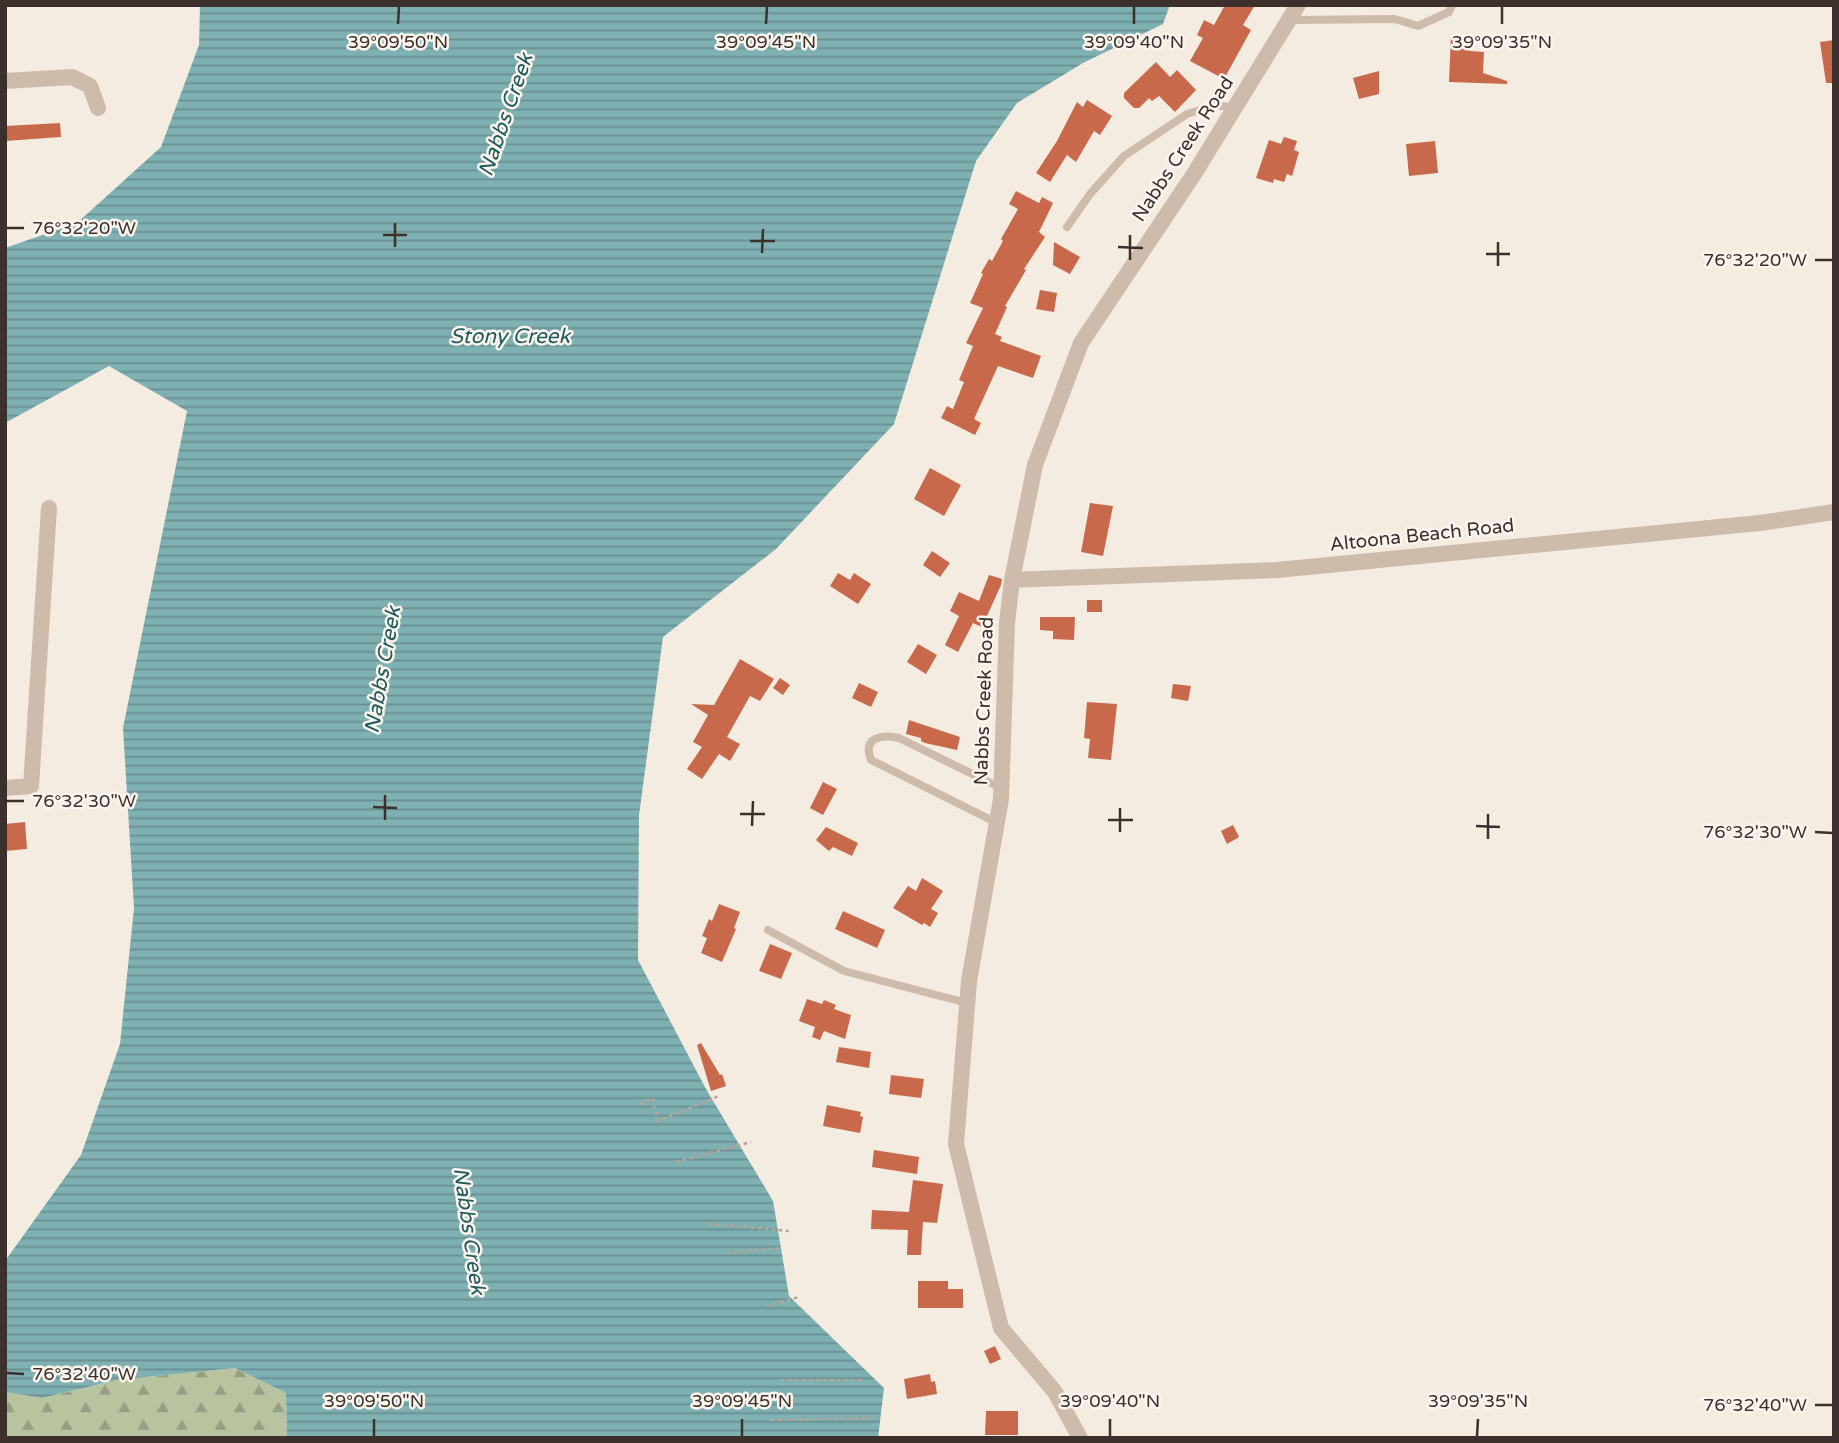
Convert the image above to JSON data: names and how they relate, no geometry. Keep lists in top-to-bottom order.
{
  "streets": {
    "street": ["Nabbs Creek Road", "Altoona Beach Road"]
  },
  "crossings": [
    ["Nabbs Creek Road", "Altoona Beach Road"]
  ],
  "water": ["Nabbs Creek", "Stony Creek"],
  "coordinates": [
    "39°09'50\"N",
    "39°09'45\"N",
    "39°09'40\"N",
    "39°09'35\"N",
    "76°32'20\"W",
    "76°32'30\"W",
    "76°32'40\"W"
  ]
}
